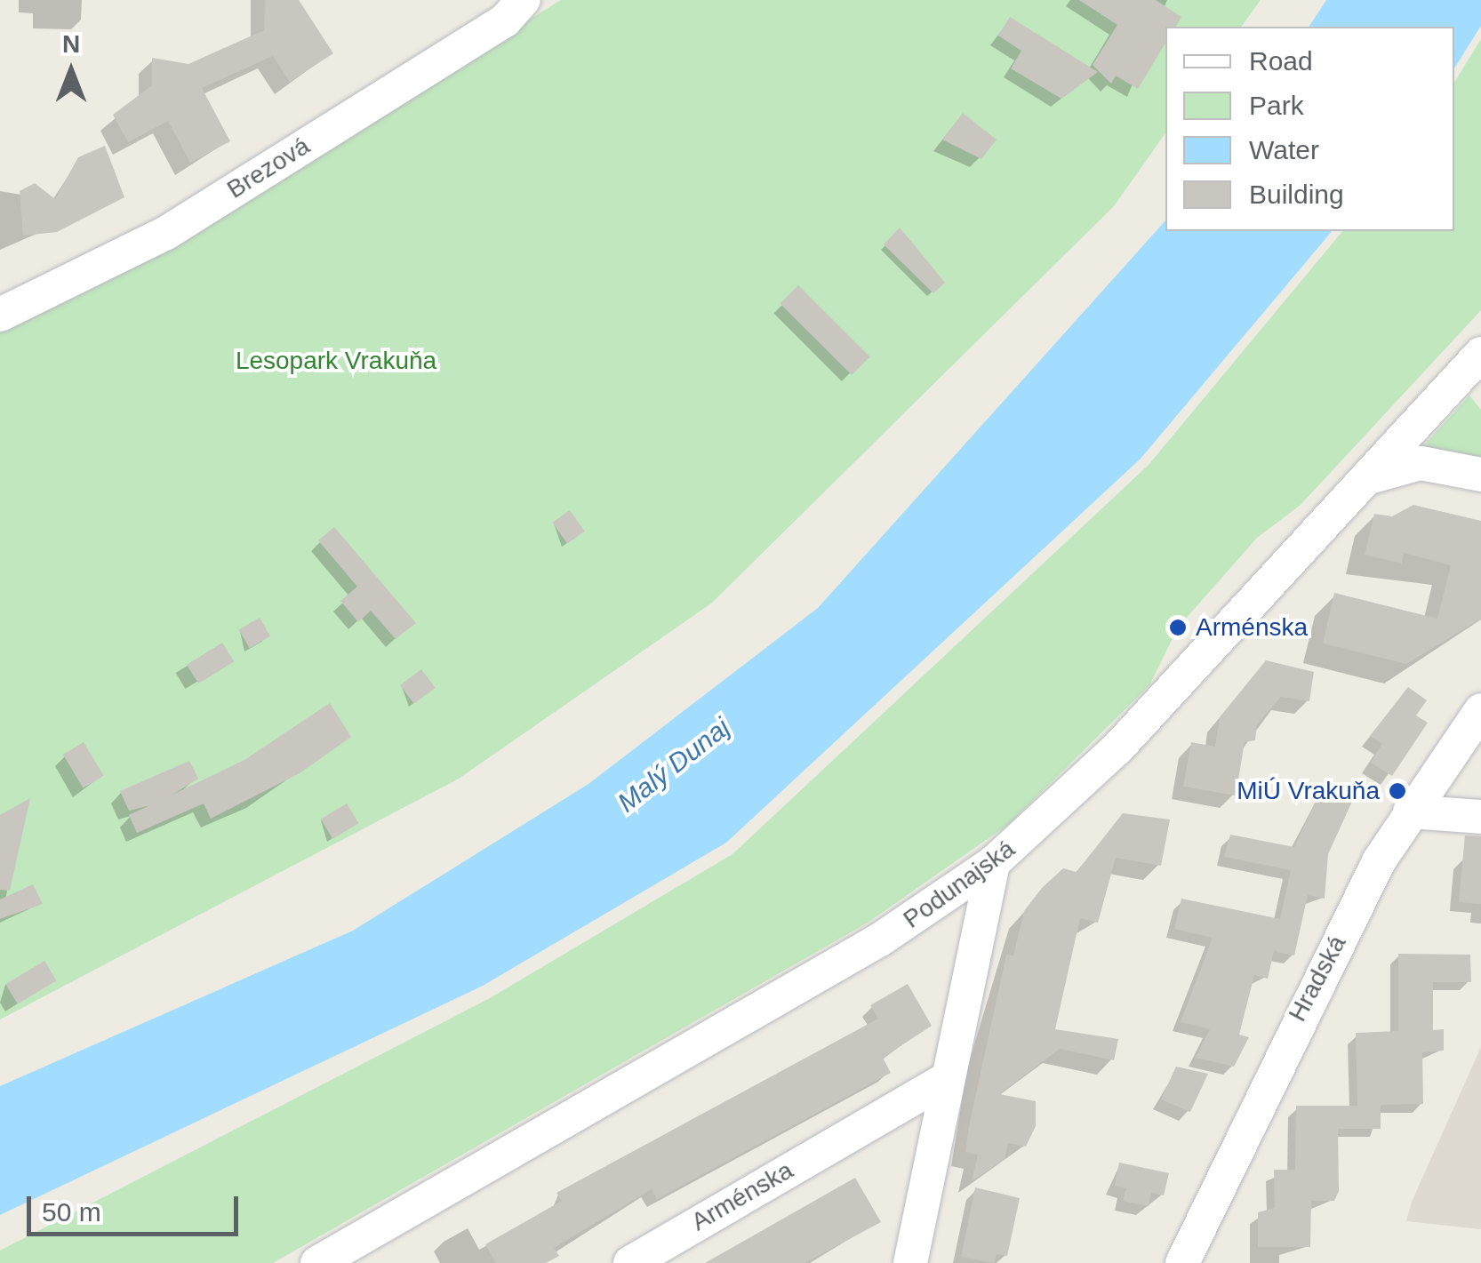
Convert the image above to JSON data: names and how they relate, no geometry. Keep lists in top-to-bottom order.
{
  "streets": {
    "street": [
      "Brezová",
      "Podunajská",
      "Hradská",
      "Arménska"
    ]
  },
  "water": ["Malý Dunaj"],
  "parks": ["Lesopark Vrakuňa"],
  "places": ["Arménska", "MiÚ Vrakuňa"],
  "legend": [
    "Road",
    "Park",
    "Water",
    "Building"
  ],
  "scale_bar": "50 m",
  "north": "top"
}
